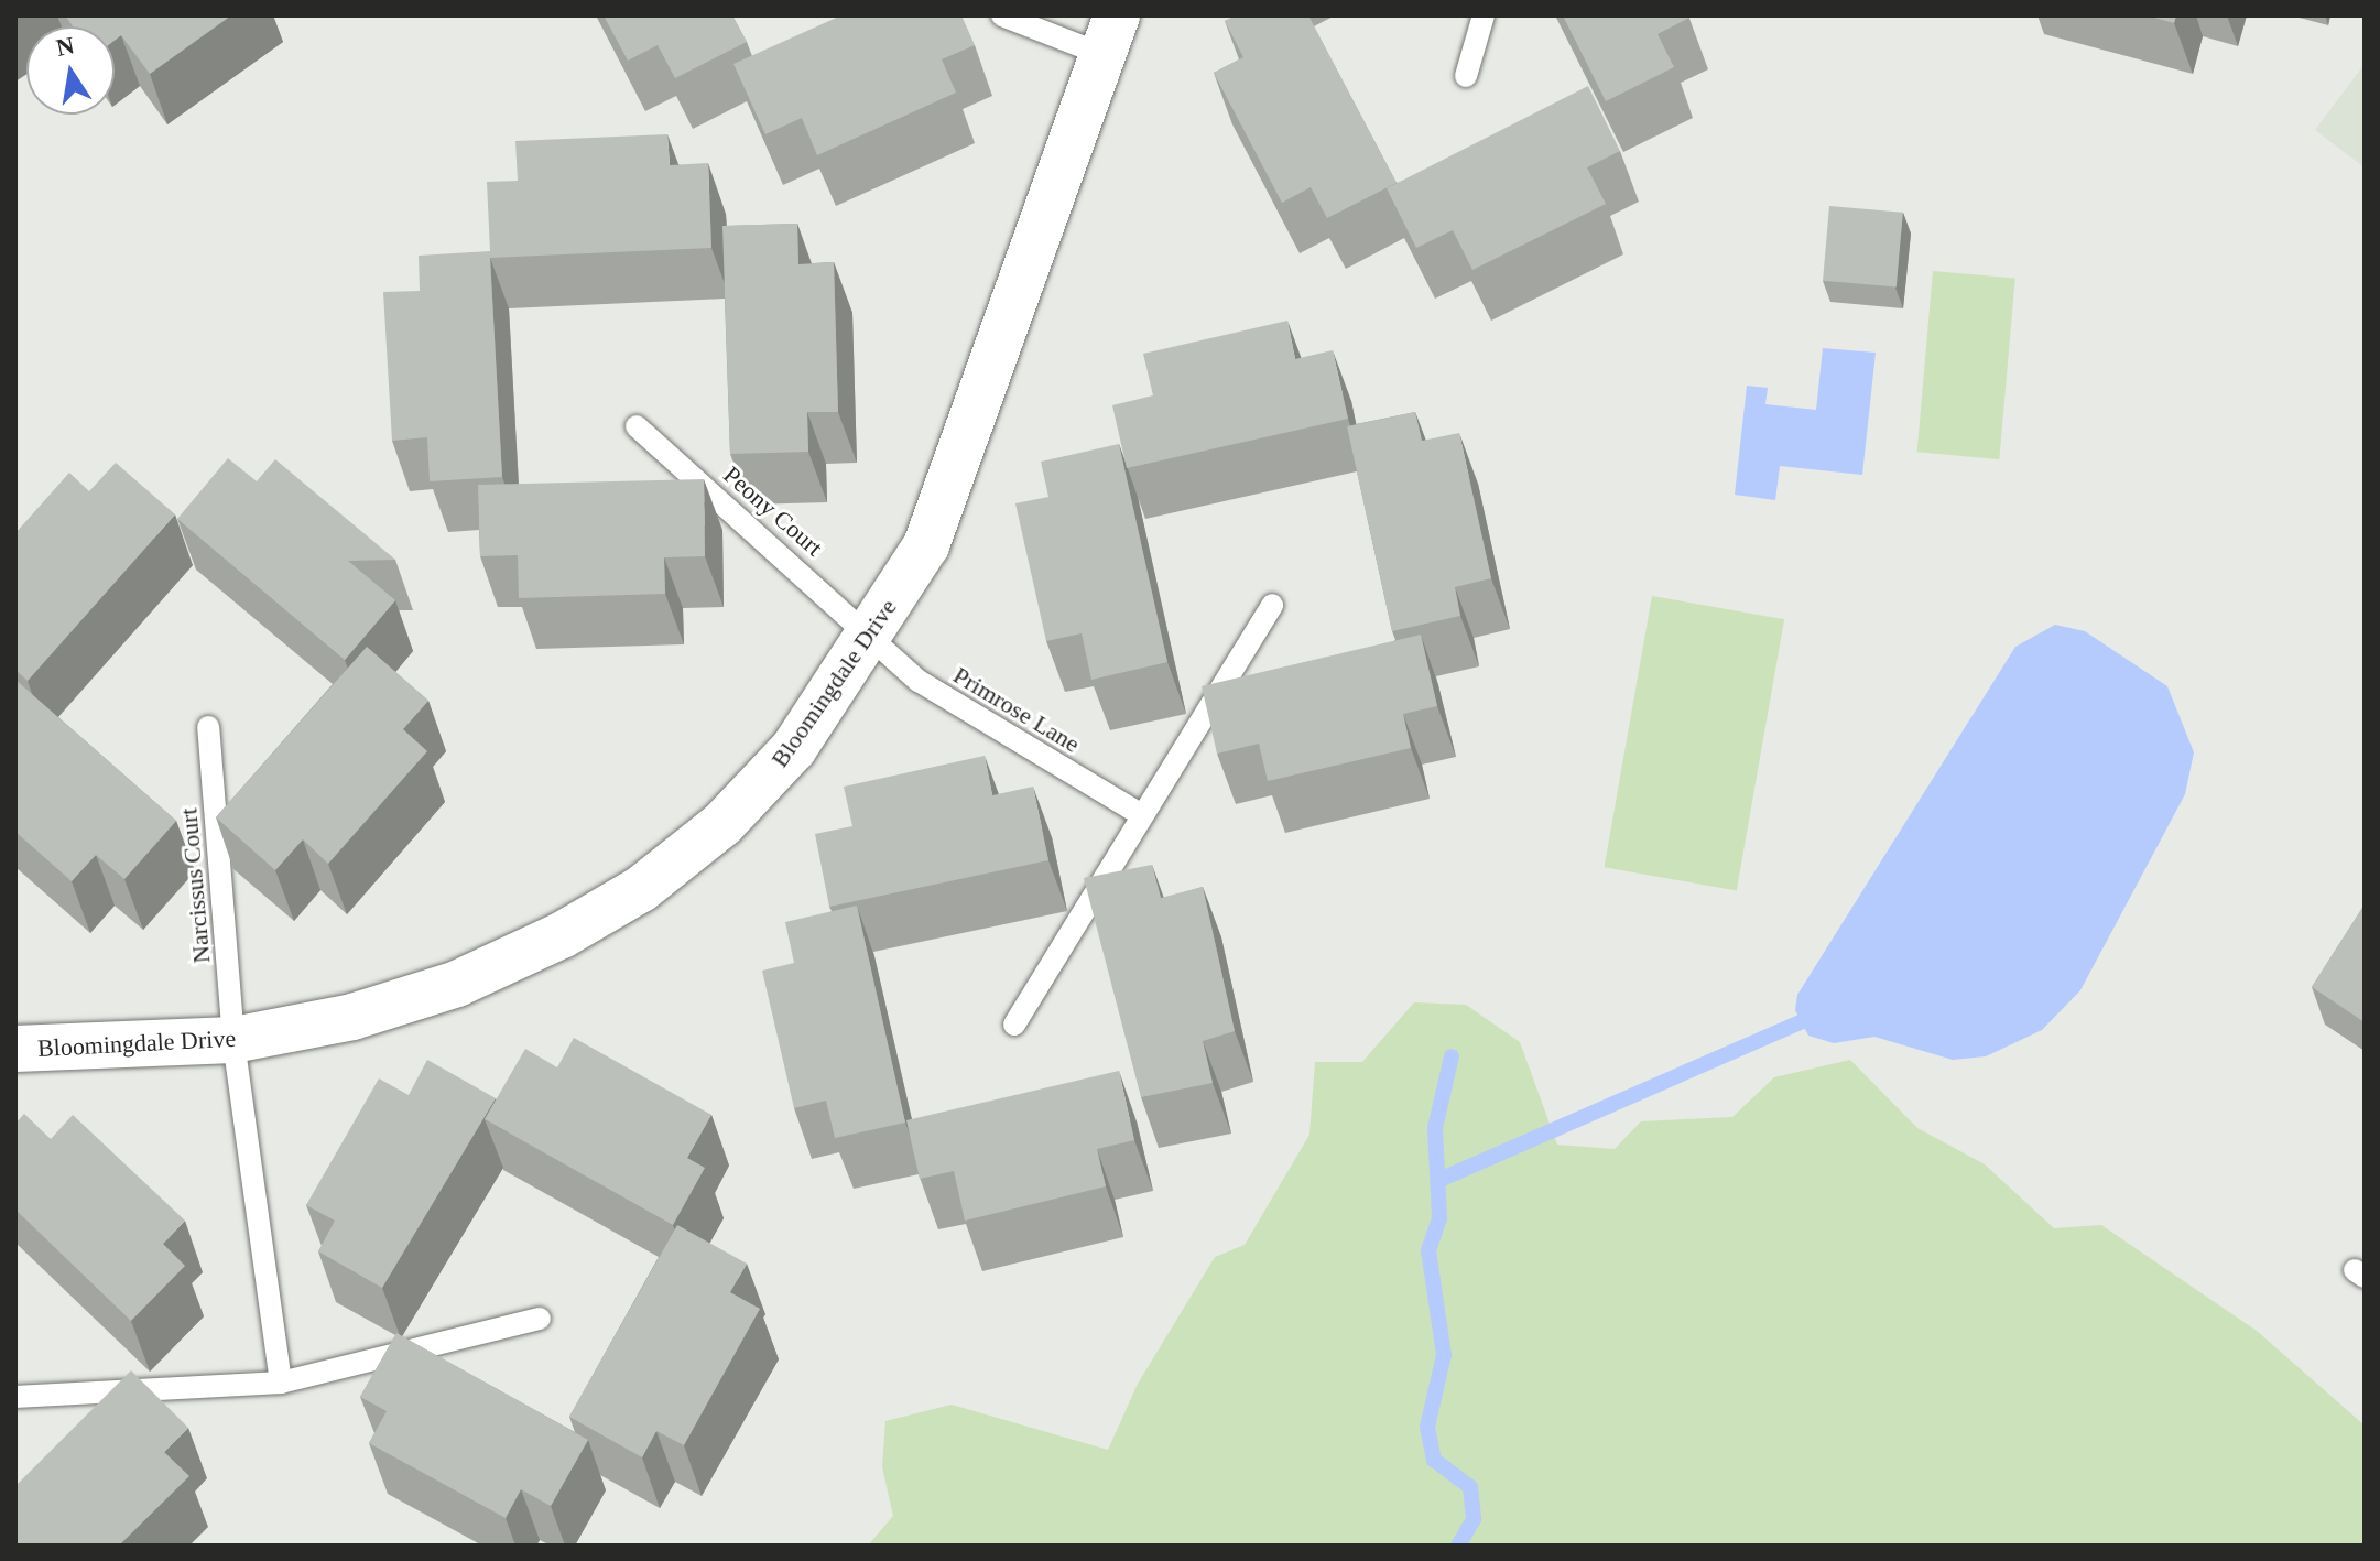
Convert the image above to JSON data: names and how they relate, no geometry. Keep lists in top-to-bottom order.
{
  "streets": {
    "street": ["Bloomingdale Drive"],
    "lane": ["Peony Court", "Primrose Lane", "Narcissus Court"]
  },
  "crossings": [
    ["Peony Court", "Bloomingdale Drive"],
    ["Peony Court", "Primrose Lane"],
    ["Bloomingdale Drive", "Primrose Lane"],
    ["Bloomingdale Drive", "Narcissus Court"]
  ],
  "north": "top"
}
